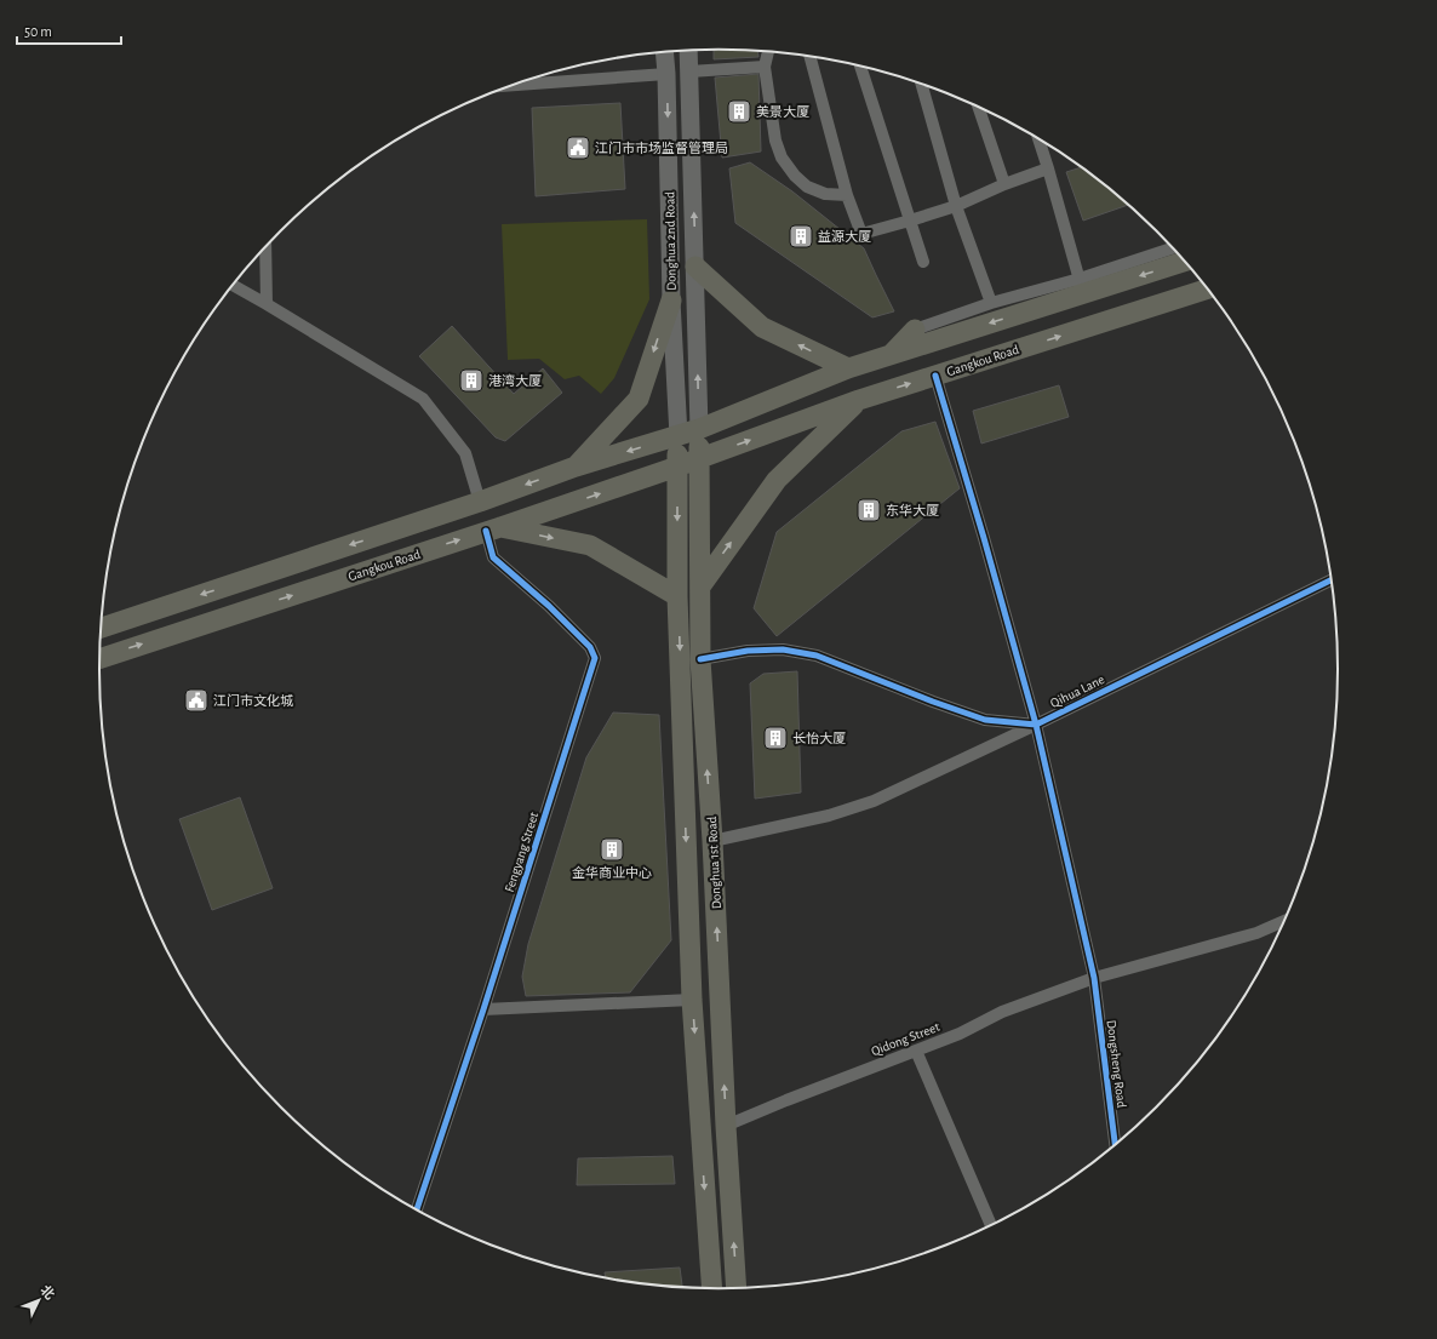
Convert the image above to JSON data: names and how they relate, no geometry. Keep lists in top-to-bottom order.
{
  "streets": {
    "main road": ["Donghua 2nd Road", "Gangkou Road", "Donghua 1st Road"],
    "street": [
      "Qihua Lane",
      "Fengyang Street",
      "Qidong Street",
      "Dongsheng Road"
    ]
  },
  "crossings": [
    ["Donghua 2nd Road", "Donghua 1st Road"],
    ["Gangkou Road", "Fengyang Street"],
    ["Gangkou Road", "Donghua 1st Road"],
    ["Gangkou Road", "Dongsheng Road"],
    ["Qihua Lane", "Donghua 1st Road"],
    ["Qihua Lane", "Dongsheng Road"],
    ["Donghua 1st Road", "Qidong Street"],
    ["Qidong Street", "Dongsheng Road"]
  ],
  "places": {
    "building": [
      "美景大厦",
      "益源大厦",
      "港湾大厦",
      "东华大厦",
      "长怡大厦",
      "金华商业中心"
    ],
    "public building": ["江门市市场监督管理局", "江门市文化城"]
  },
  "scale_bar": "50 m",
  "north": "top right"
}
